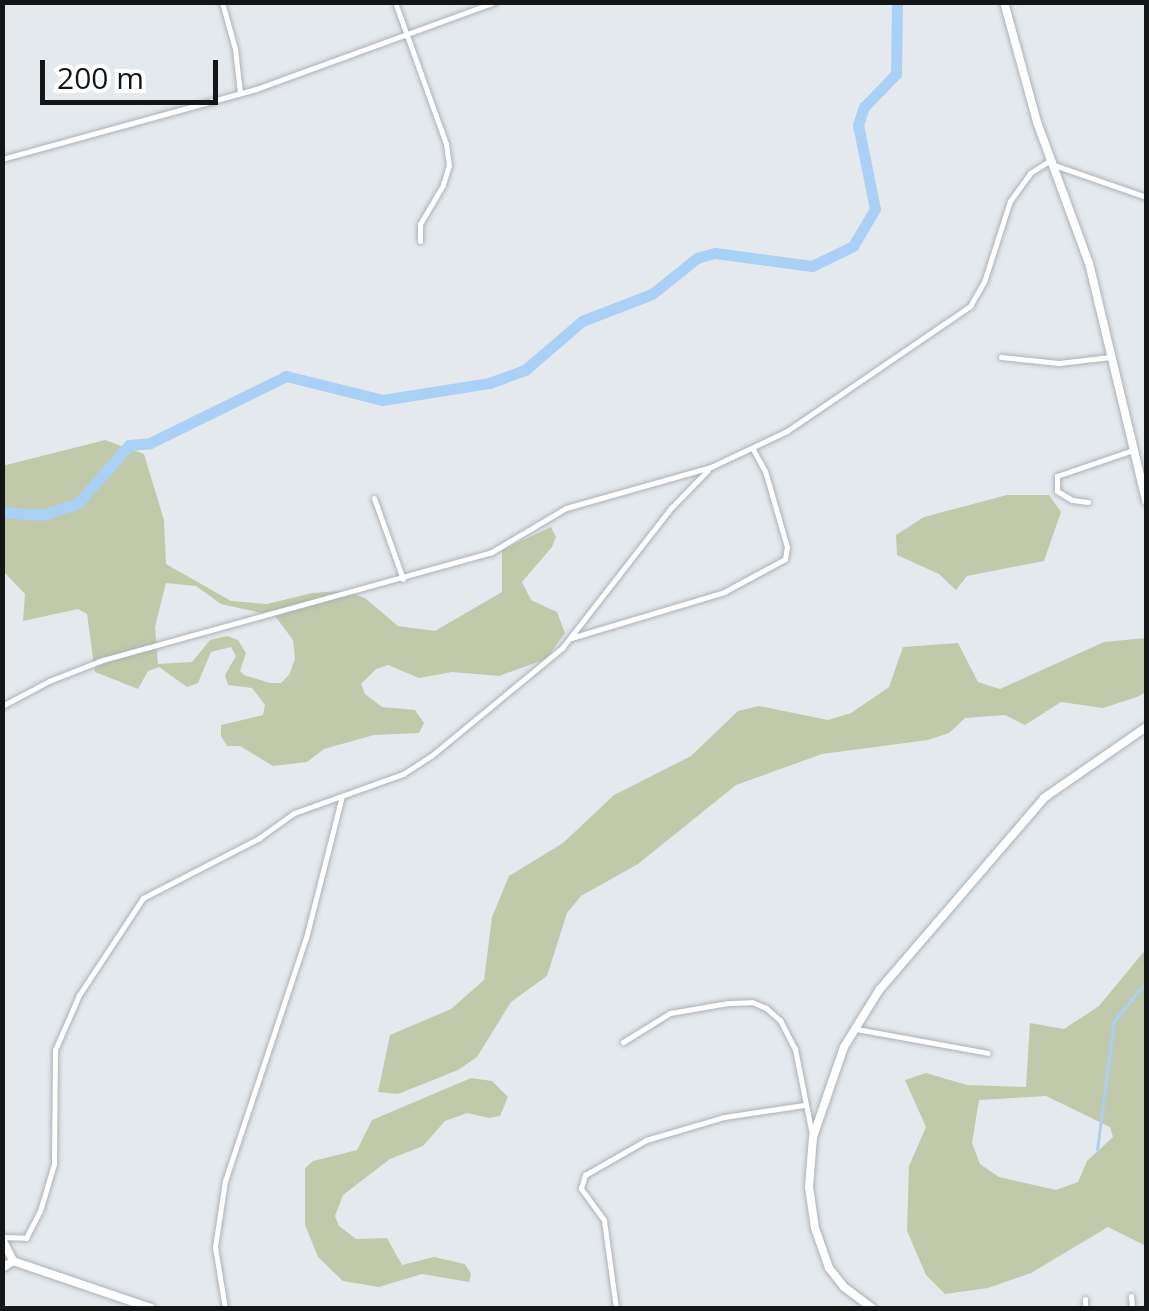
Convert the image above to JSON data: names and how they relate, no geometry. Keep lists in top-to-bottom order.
{
  "scale_bar": "200 m"
}
